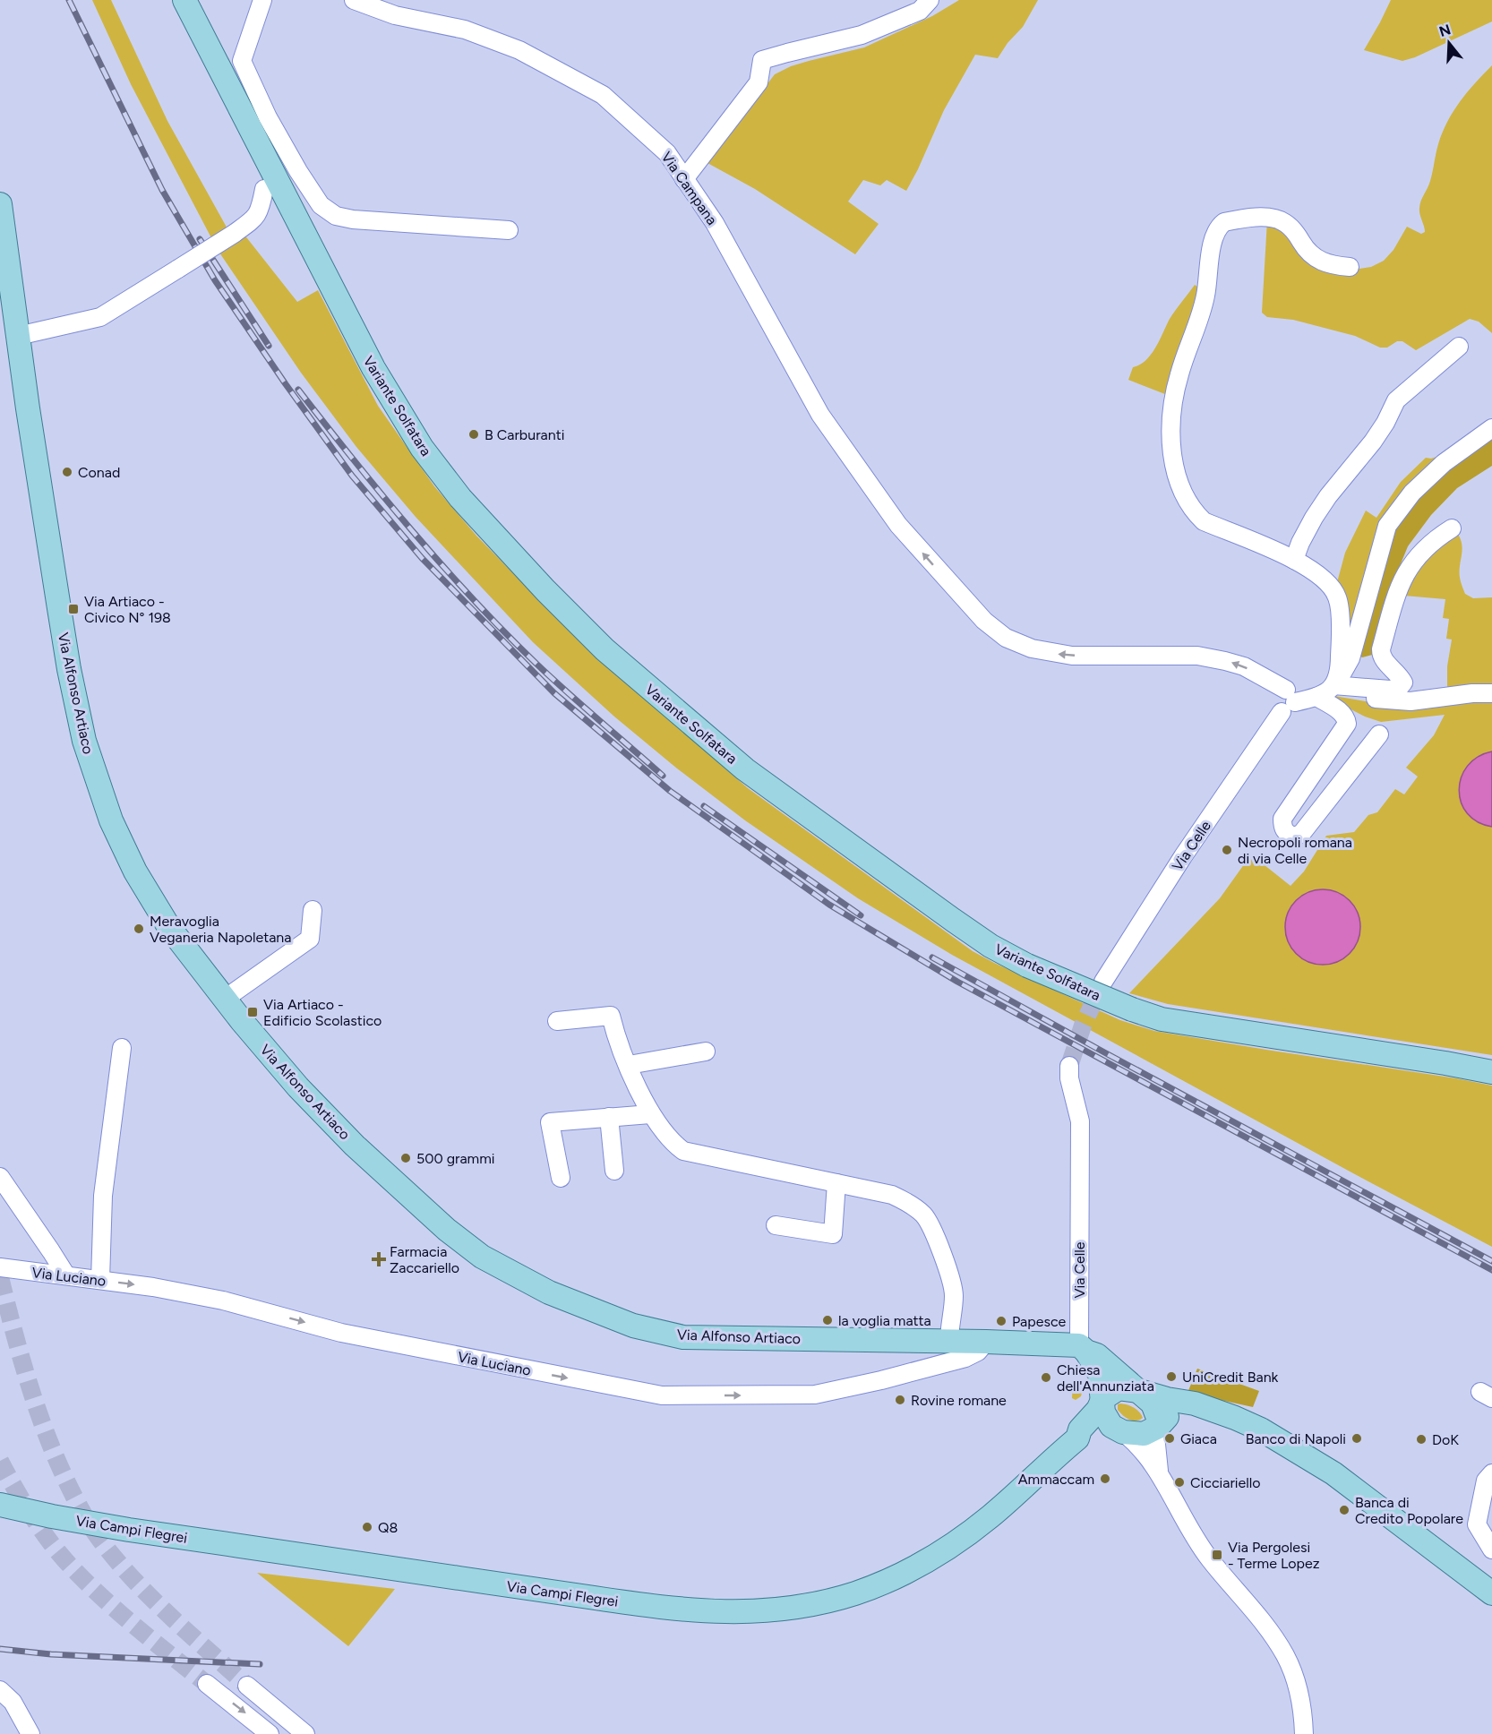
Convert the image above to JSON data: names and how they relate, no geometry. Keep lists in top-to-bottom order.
{
  "streets": {
    "main road": ["Variante Solfatara", "Via Alfonso Artiaco", "Via Campi Flegrei"],
    "street": ["Via Campana", "Via Celle", "Via Luciano"]
  },
  "crossings": [
    ["Via Campana", "Via Celle"],
    ["Via Alfonso Artiaco", "Via Celle"],
    ["Via Alfonso Artiaco", "Via Luciano"],
    ["Via Alfonso Artiaco", "Via Campi Flegrei"]
  ],
  "one_way": ["Via Campana", "Via Luciano"],
  "places": {
    "other": [
      "B Carburanti",
      "Conad",
      "Necropoli romana di via Celle",
      "Meravoglia Veganeria Napoletana",
      "500 grammi",
      "la voglia matta",
      "Papesce",
      "UniCredit Bank",
      "Chiesa dell'Annunziata",
      "Rovine romane",
      "Giaca",
      "Banco di Napoli",
      "DoK",
      "Ammaccam",
      "Cicciariello",
      "Banca di Credito Popolare",
      "Q8"
    ],
    "transit": ["Via Artiaco - Civico N° 198", "Via Artiaco - Edificio Scolastico", "Via Pergolesi - Terme Lopez"],
    "health": ["Farmacia Zaccariello"]
  },
  "north": "top"
}
